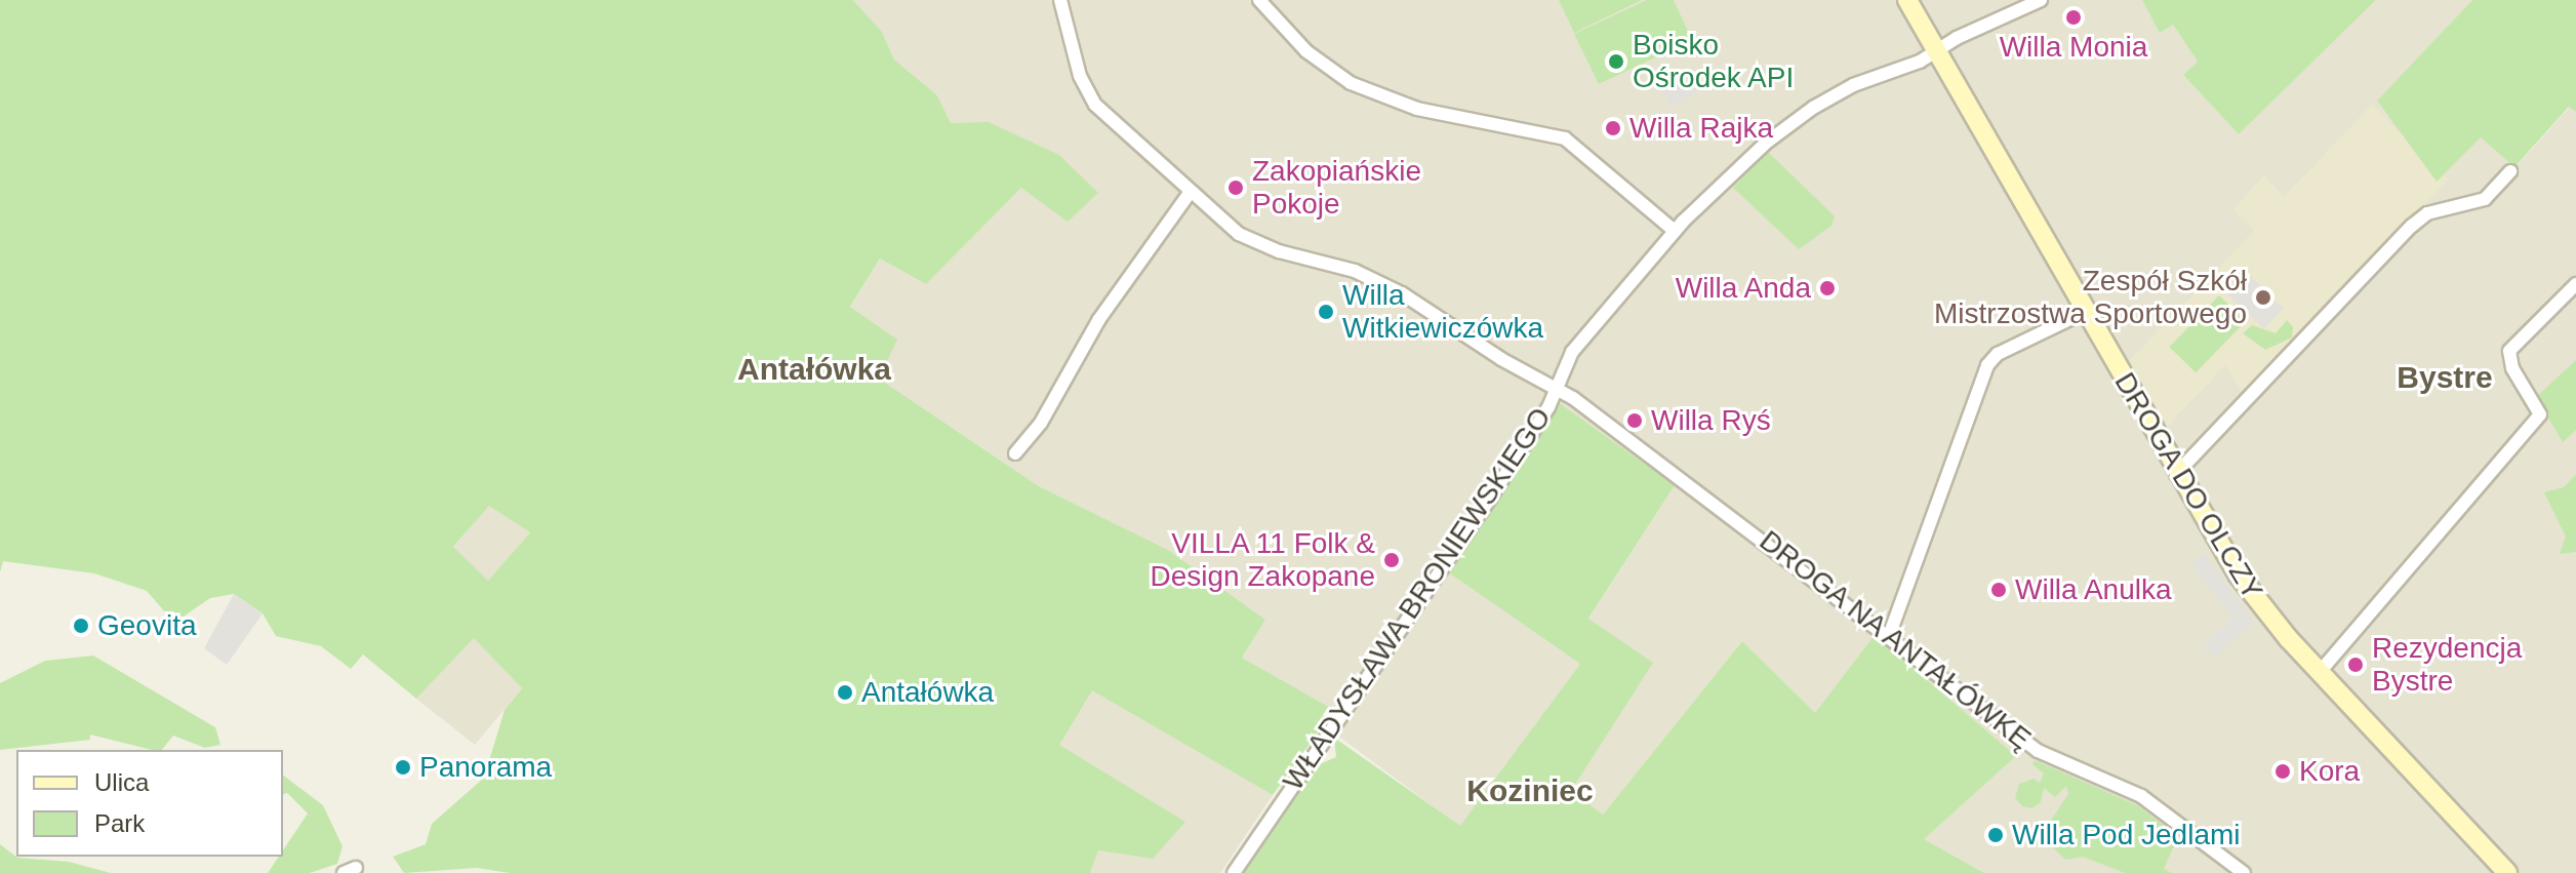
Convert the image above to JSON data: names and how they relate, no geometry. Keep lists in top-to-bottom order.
{
  "streets": {
    "street": ["DROGA DO OLCZY", "WŁADYSŁAWA BRONIEWSKIEGO", "DROGA NA ANTAŁÓWKĘ"]
  },
  "crossings": [
    ["DROGA DO OLCZY", "WŁADYSŁAWA BRONIEWSKIEGO"],
    ["WŁADYSŁAWA BRONIEWSKIEGO", "DROGA NA ANTAŁÓWKĘ"]
  ],
  "districts": ["Antałówka", "Bystre", "Koziniec"],
  "places": [
    "Willa Monia",
    "Boisko Ośrodek API",
    "Willa Rajka",
    "Zakopiańskie Pokoje",
    "Willa Anda",
    "Zespół Szkół Mistrzostwa Sportowego",
    "Willa Witkiewiczówka",
    "Willa Ryś",
    "VILLA 11 Folk & Design Zakopane",
    "Willa Anulka",
    "Geovita",
    "Rezydencja Bystre",
    "Antałówka",
    "Panorama",
    "Kora",
    "Willa Pod Jedlami"
  ],
  "legend": ["Ulica", "Park"]
}
